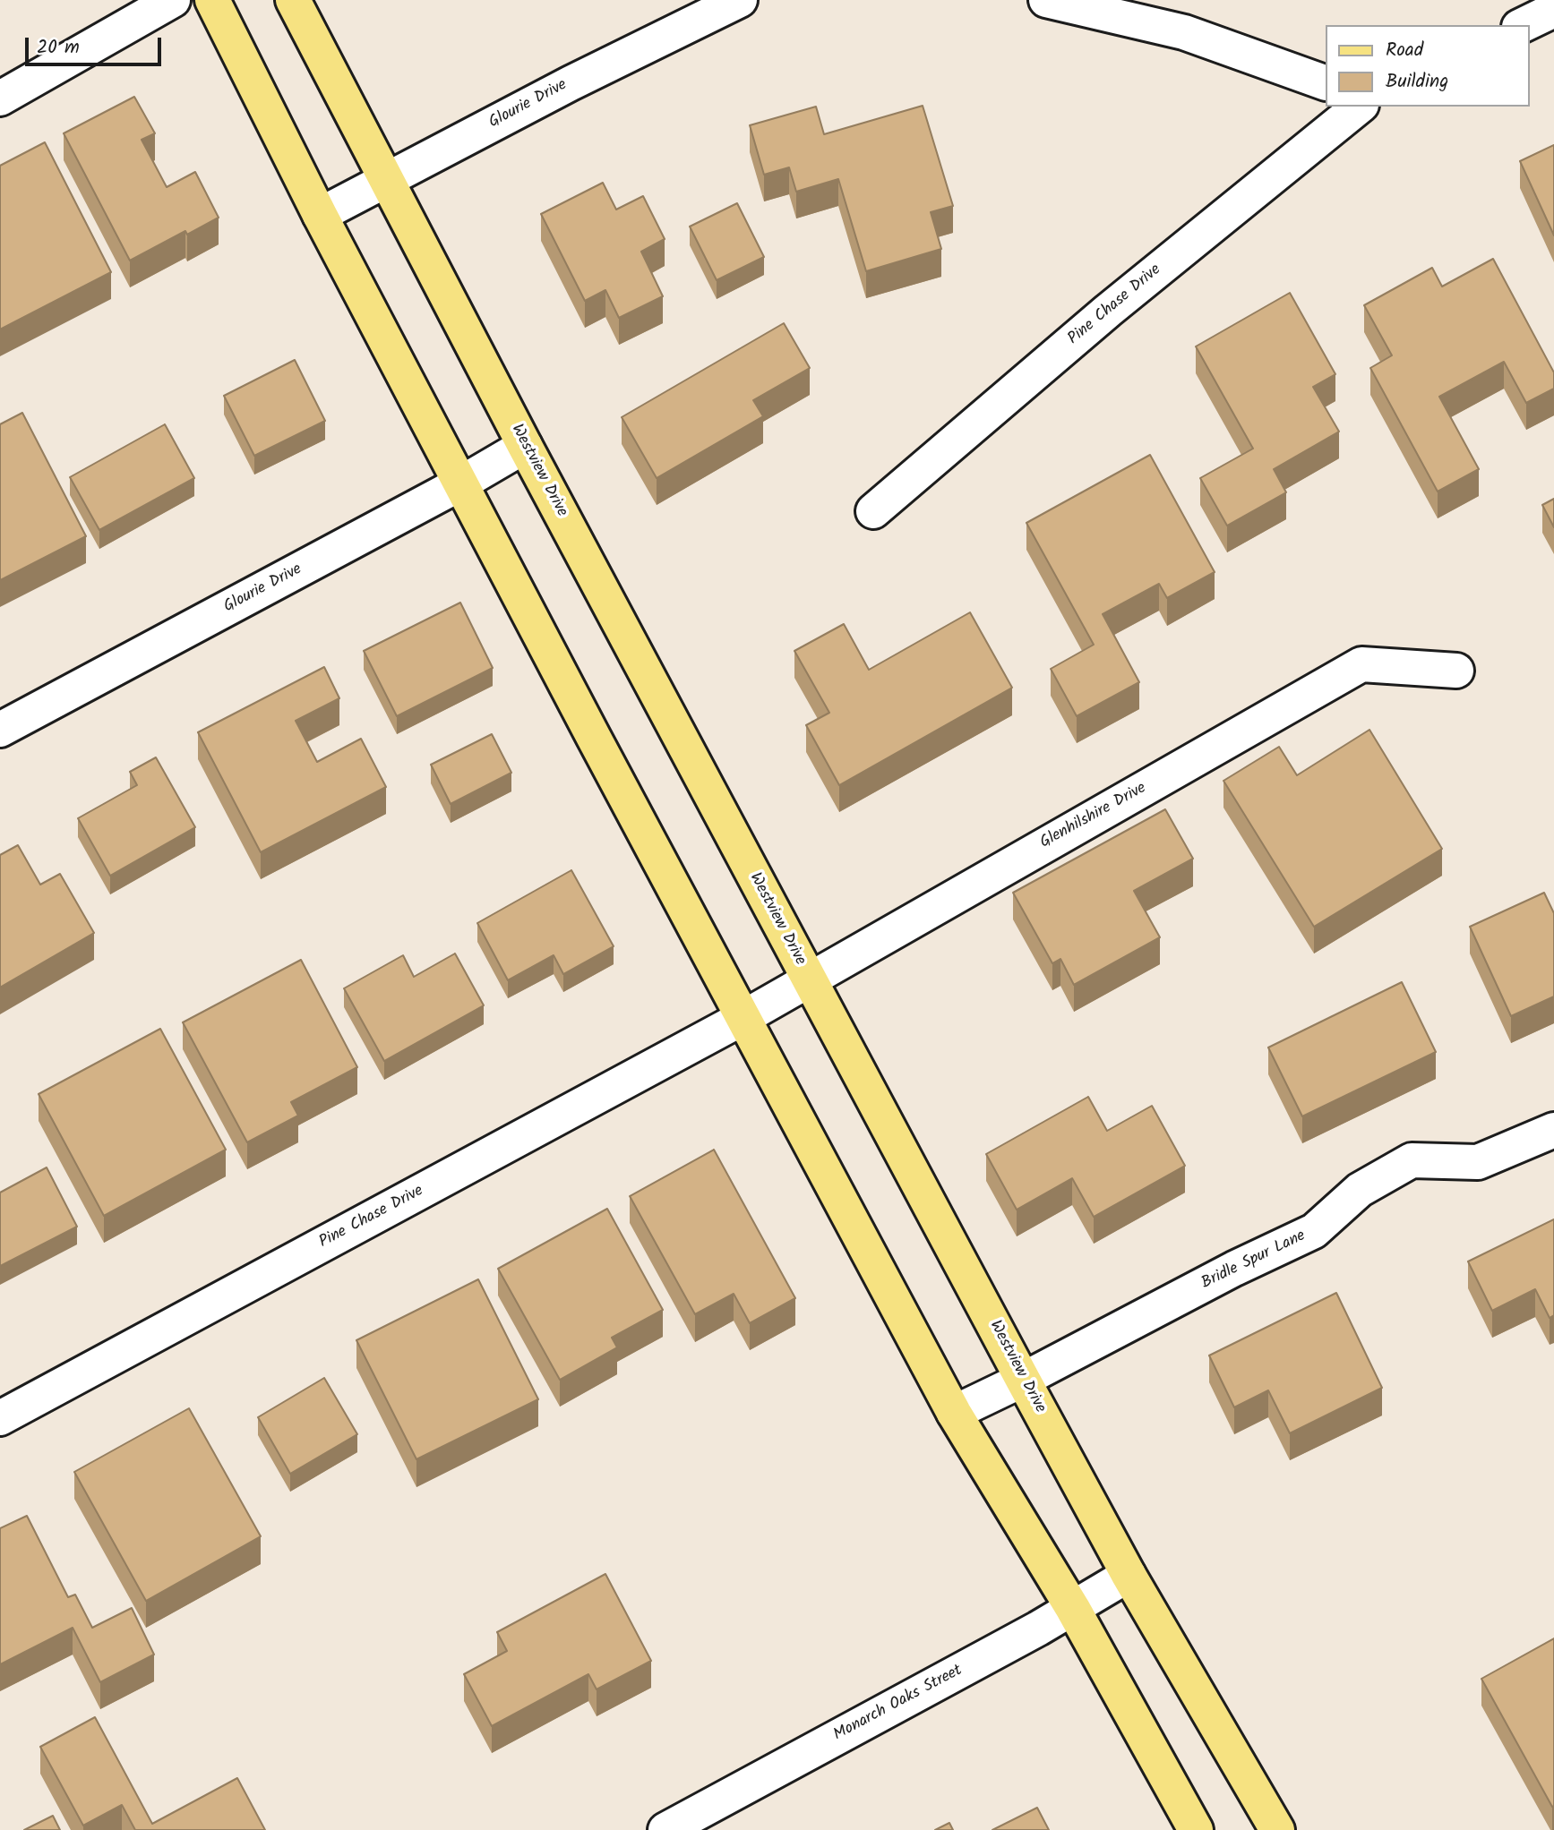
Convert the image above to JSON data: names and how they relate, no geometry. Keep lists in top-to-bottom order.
{
  "streets": {
    "main road": ["Westview Drive"],
    "street": [
      "Glourie Drive",
      "Pine Chase Drive",
      "Glenhilshire Drive",
      "Bridle Spur Lane",
      "Monarch Oaks Street"
    ]
  },
  "crossings": [
    ["Glourie Drive", "Westview Drive"],
    ["Pine Chase Drive", "Glenhilshire Drive"],
    ["Westview Drive", "Glenhilshire Drive"],
    ["Westview Drive", "Bridle Spur Lane"],
    ["Westview Drive", "Monarch Oaks Street"]
  ],
  "legend": ["Road", "Building"],
  "scale_bar": "20 m"
}
